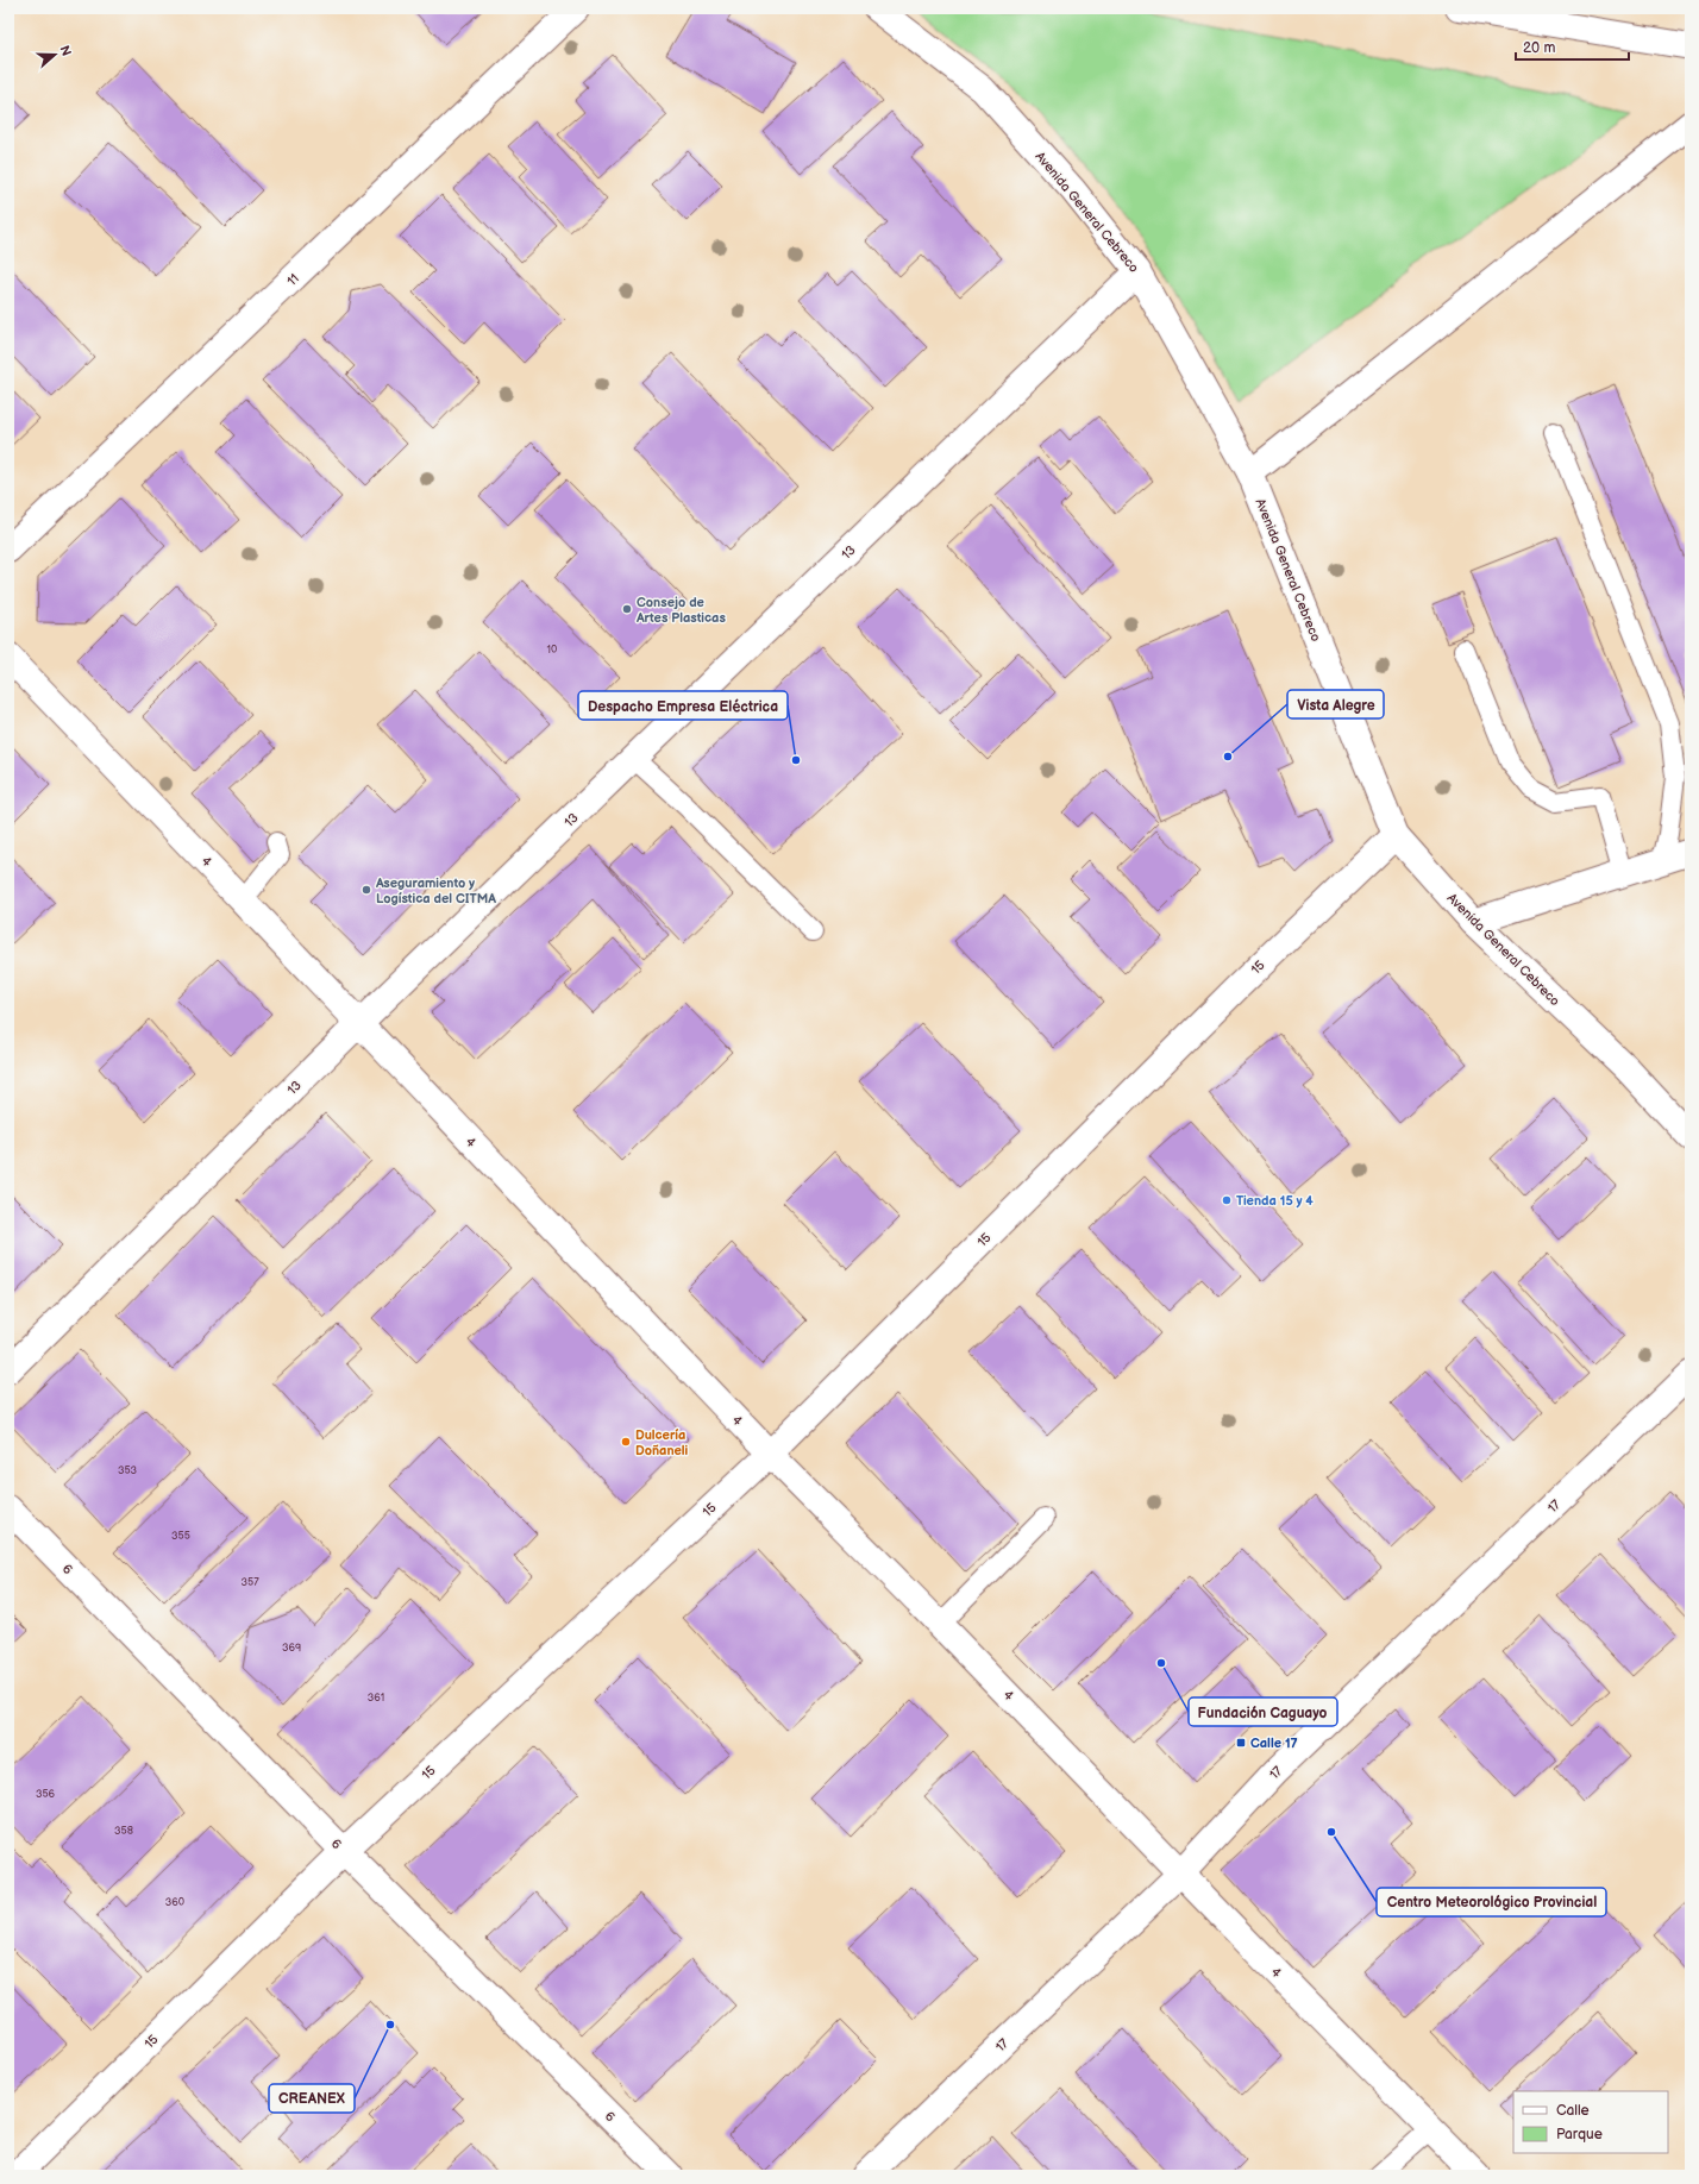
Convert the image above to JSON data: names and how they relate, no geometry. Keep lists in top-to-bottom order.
{
  "streets": {
    "main road": [
      "Avenida General Cebreco",
      "11",
      "13",
      "4",
      "15",
      "17",
      "6"
    ]
  },
  "crossings": [
    ["Avenida General Cebreco", "13"],
    ["Avenida General Cebreco", "15"],
    ["13", "4"],
    ["4", "15"],
    ["4", "17"],
    ["15", "6"]
  ],
  "places": {
    "other": [
      "Consejo de Artes Plasticas",
      "Vista Alegre",
      "Despacho Empresa Eléctrica",
      "Aseguramiento y Logística del CITMA",
      "Tienda 15 y 4",
      "Dulcería Doñaneli",
      "Fundación Caguayo",
      "Centro Meteorológico Provincial",
      "CREANEX"
    ],
    "transit": ["Calle 17"]
  },
  "house_numbers": [
    "10",
    "353",
    "355",
    "357",
    "369",
    "361",
    "356",
    "358",
    "360"
  ],
  "legend": ["Calle", "Parque"],
  "scale_bar": "20 m",
  "north": "right"
}
